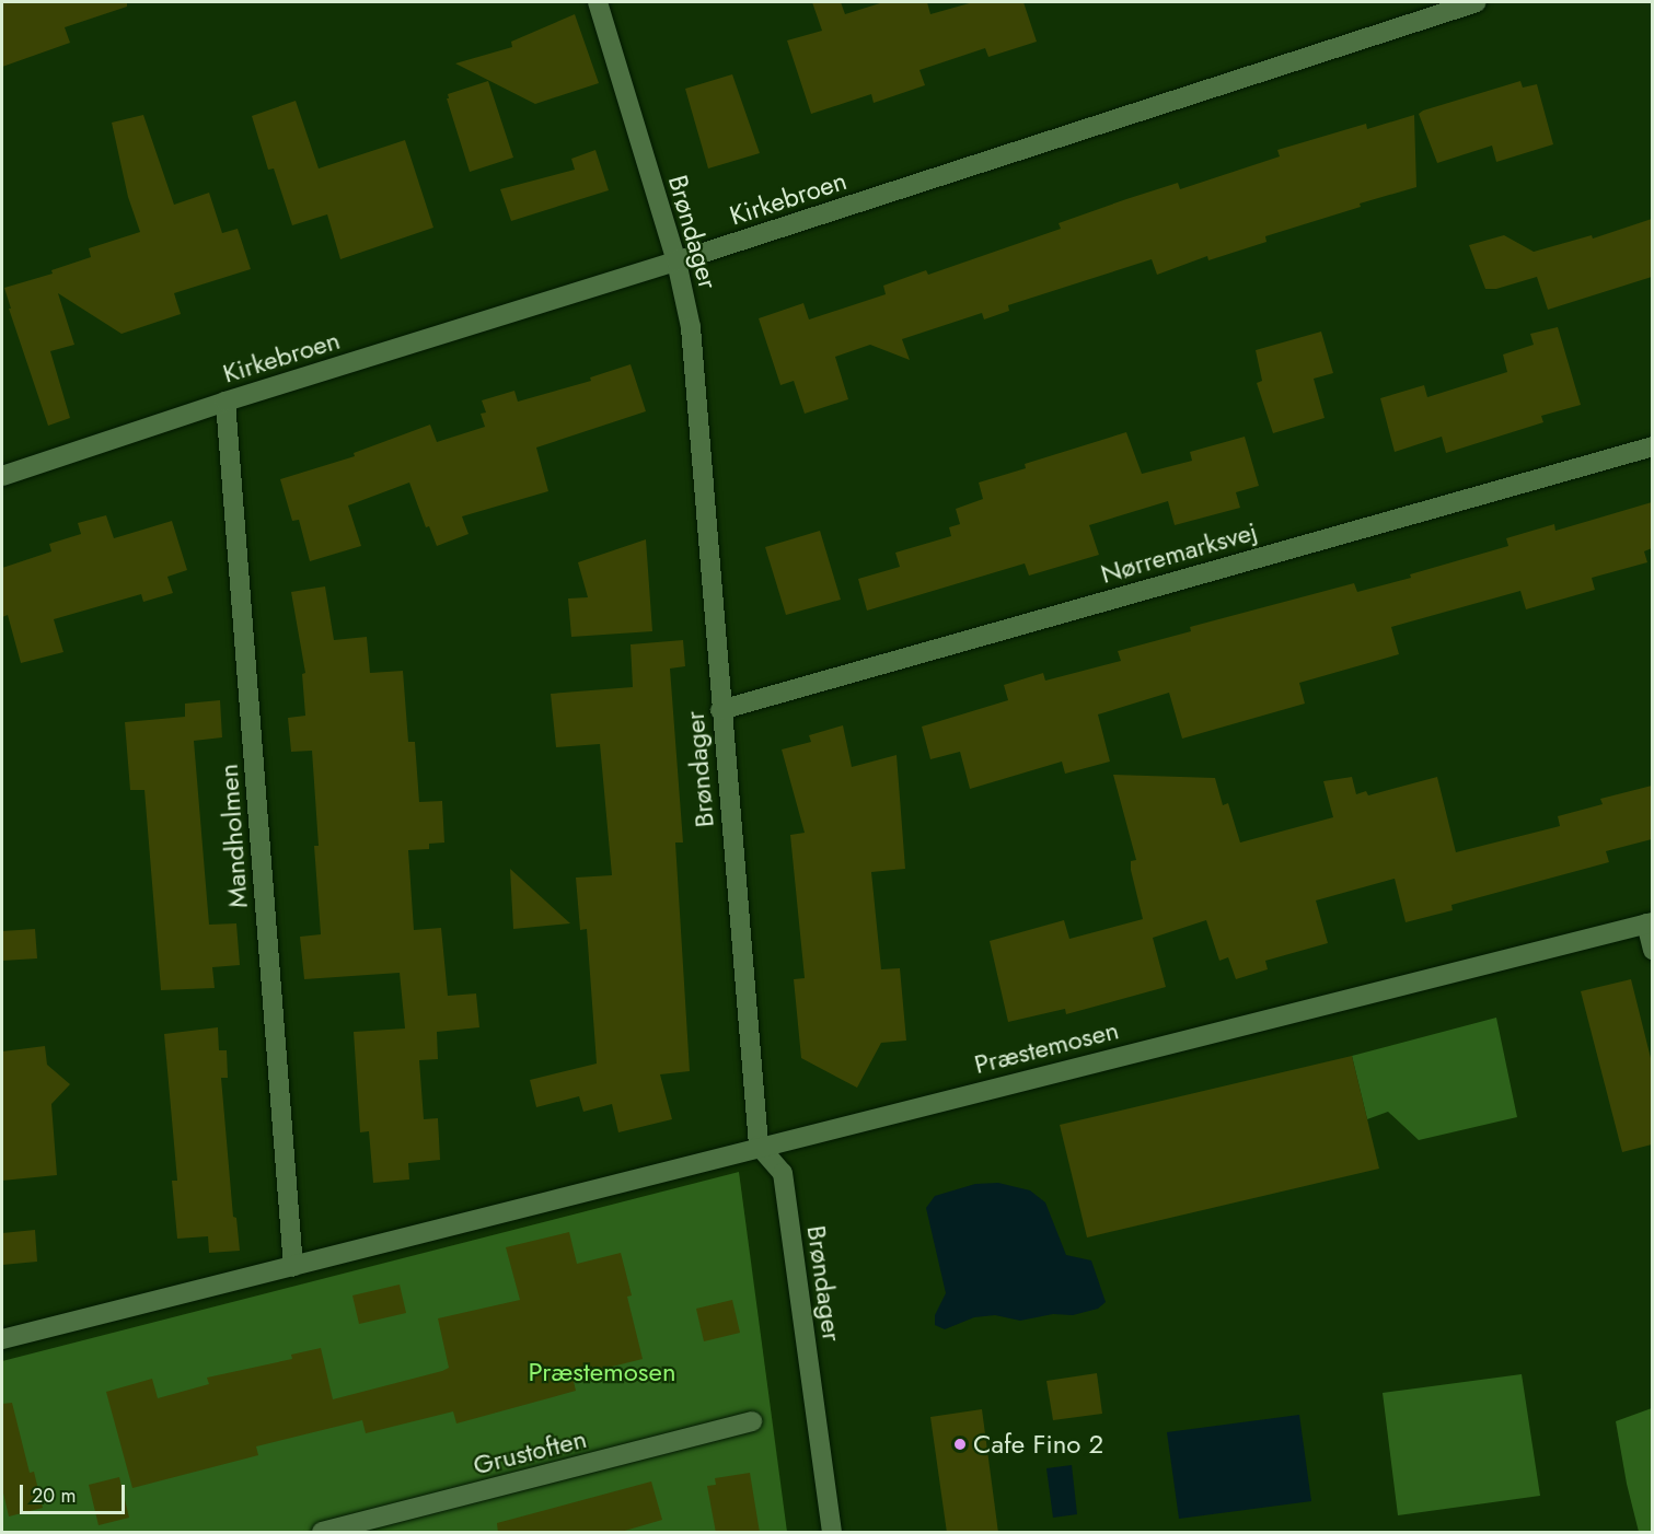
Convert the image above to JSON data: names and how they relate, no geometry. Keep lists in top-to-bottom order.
{
  "streets": {
    "street": [
      "Kirkebroen",
      "Brøndager",
      "Nørremarksvej",
      "Mandholmen",
      "Præstemosen",
      "Grustoften"
    ]
  },
  "crossings": [
    ["Kirkebroen", "Brøndager"],
    ["Kirkebroen", "Mandholmen"],
    ["Brøndager", "Nørremarksvej"],
    ["Brøndager", "Præstemosen"],
    ["Mandholmen", "Præstemosen"]
  ],
  "parks": ["Præstemosen"],
  "places": ["Cafe Fino 2"],
  "scale_bar": "20 m"
}
